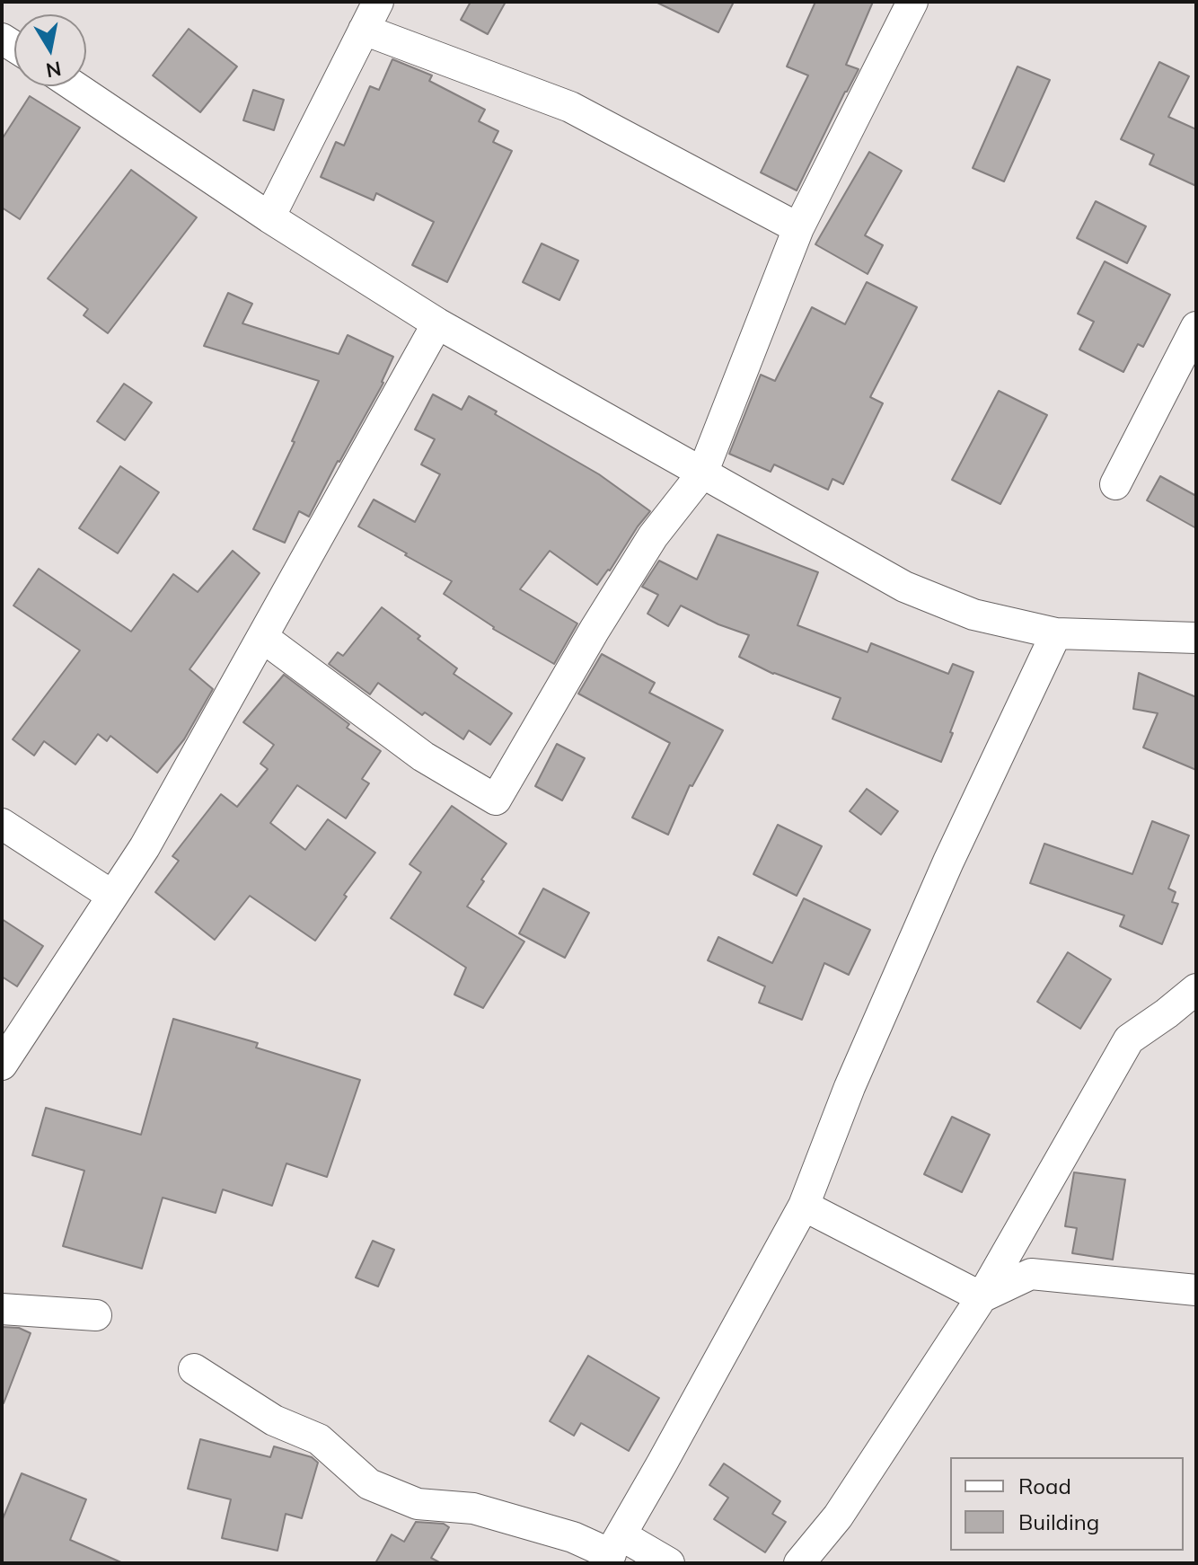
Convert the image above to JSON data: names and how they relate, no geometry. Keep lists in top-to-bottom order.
{
  "legend": ["Road", "Building"],
  "north": "bottom"
}
